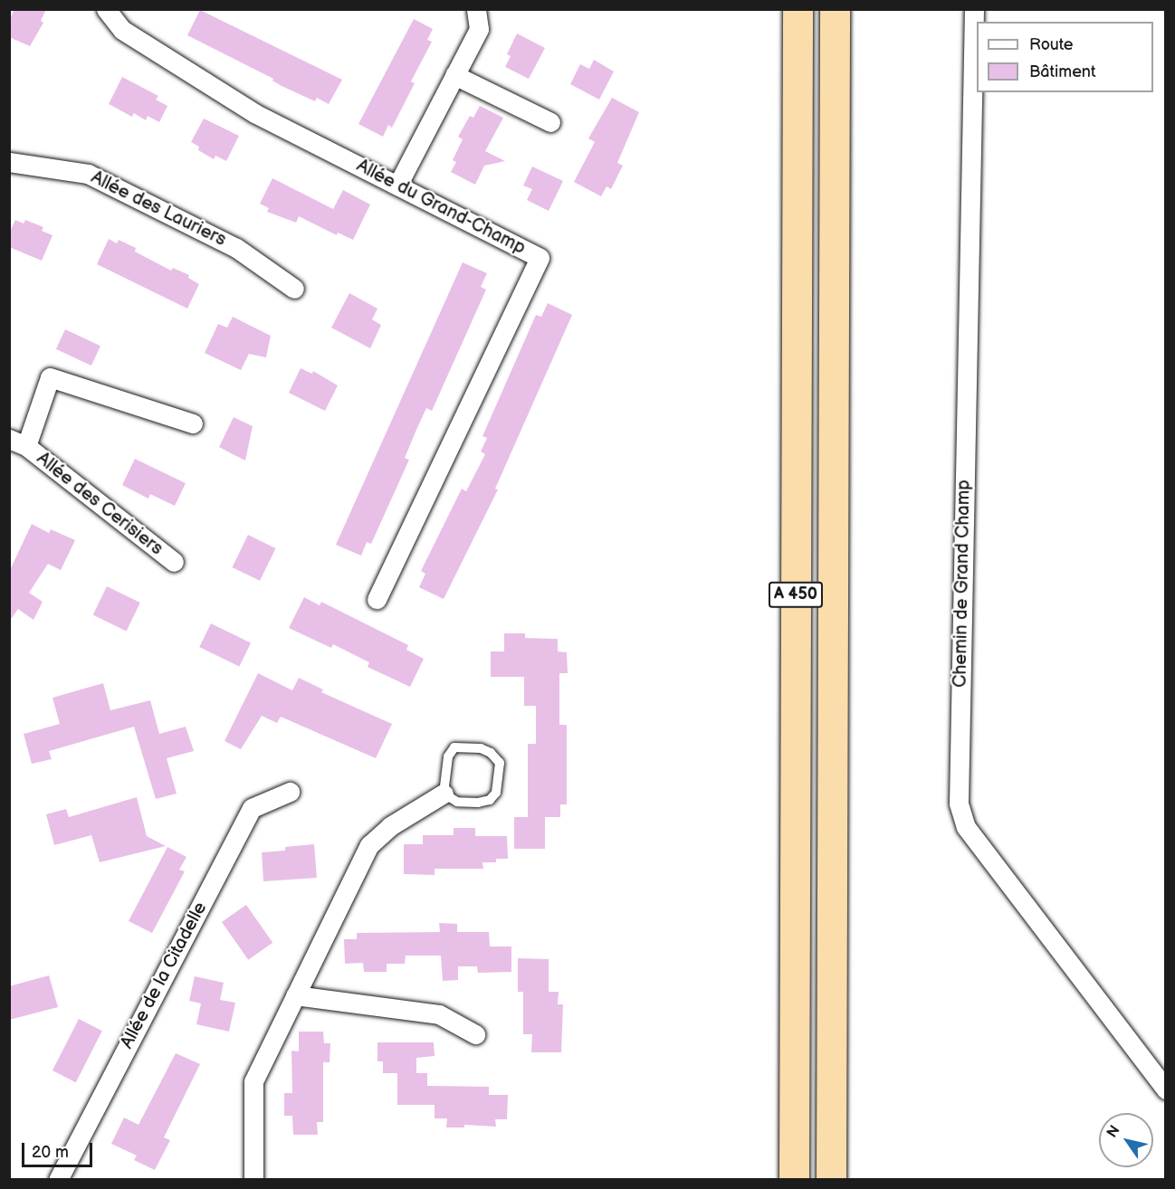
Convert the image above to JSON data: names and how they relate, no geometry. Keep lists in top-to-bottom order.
{
  "streets": {
    "highway": ["A 450"],
    "street": [
      "Allée du Grand-Champ",
      "Allée des Lauriers",
      "Allée des Cerisiers",
      "Chemin de Grand Champ",
      "Allée de la Citadelle"
    ]
  },
  "legend": ["Route", "Bâtiment"],
  "scale_bar": "20 m",
  "north": "top left"
}
